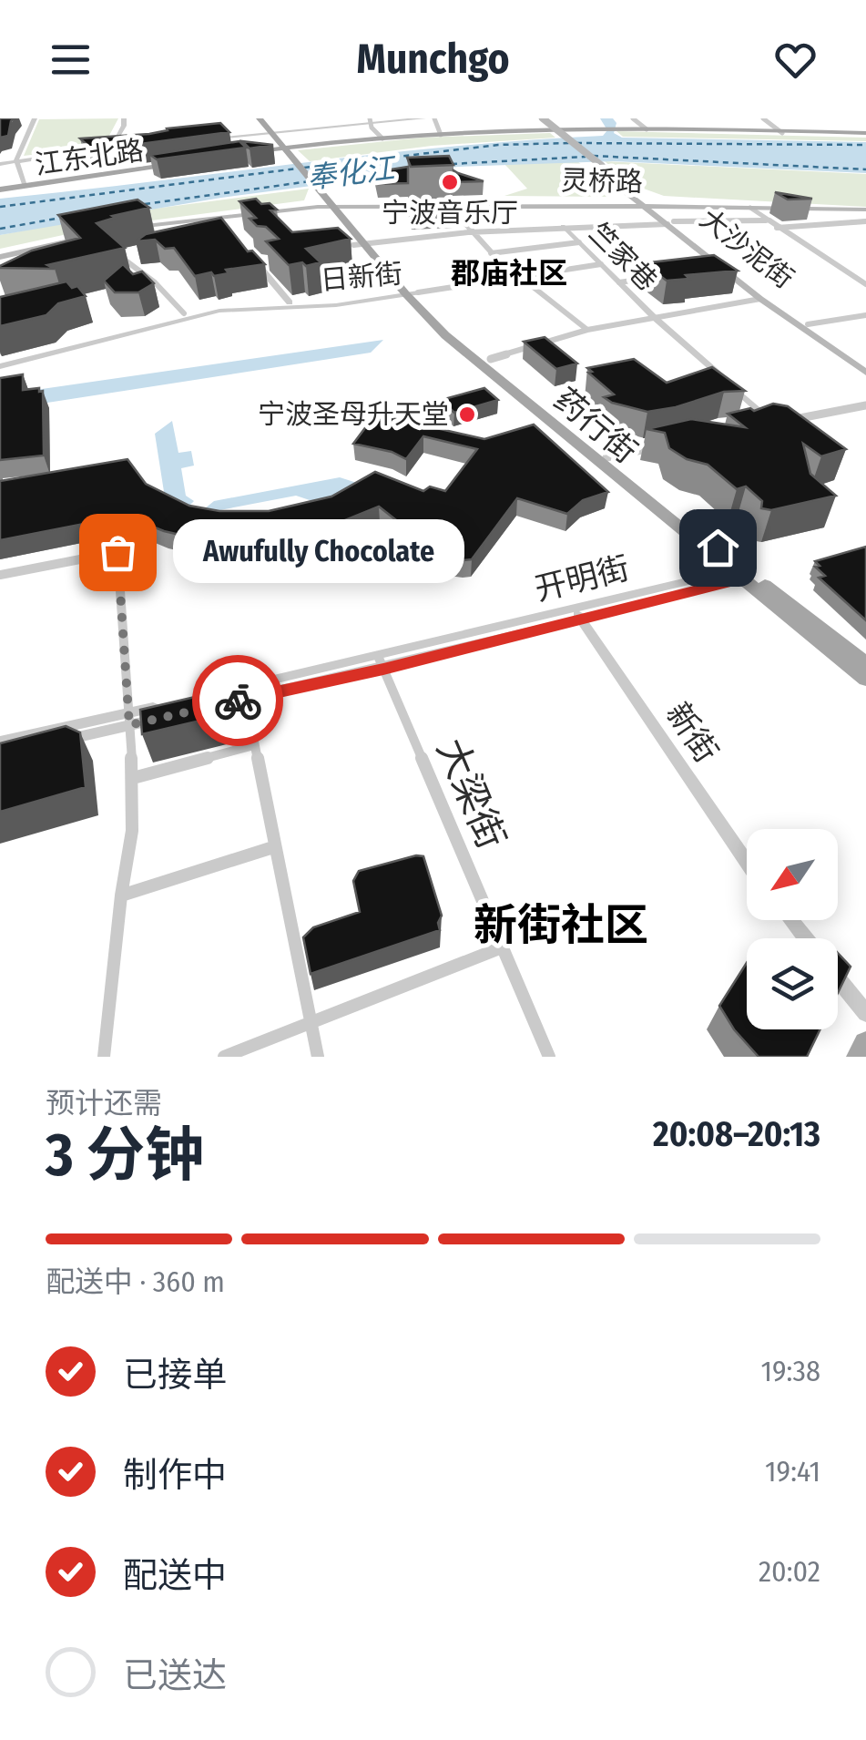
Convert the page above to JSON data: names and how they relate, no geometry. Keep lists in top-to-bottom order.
{
  "streets": {
    "main road": [
      "江东北路",
      "灵桥路",
      "大沙泥街",
      "药行街"
    ],
    "street": [
      "竺家巷",
      "日新街",
      "开明街",
      "新街",
      "大梁街"
    ]
  },
  "crossings": [
    ["灵桥路", "大沙泥街"],
    ["灵桥路", "药行街"],
    ["日新街", "药行街"],
    ["药行街", "开明街"],
    ["开明街", "新街"],
    ["开明街", "大梁街"]
  ],
  "districts": ["郡庙社区", "新街社区"],
  "water": ["奉化江"],
  "places": ["宁波音乐厅", "宁波圣母升天堂", "Awufully Chocolate"],
  "north": "bottom left",
  "page": {
    "header": "Munchgo",
    "bubble": "Awufully Chocolate",
    "heading": ["3 分钟", "预计还需", "20:08–20:13"],
    "bar": "配送中 · 360 m",
    "list": [
      ["已接单", "19:38"],
      ["制作中", "19:41"],
      ["配送中", "20:02"],
      "已送达"
    ]
  }
}
